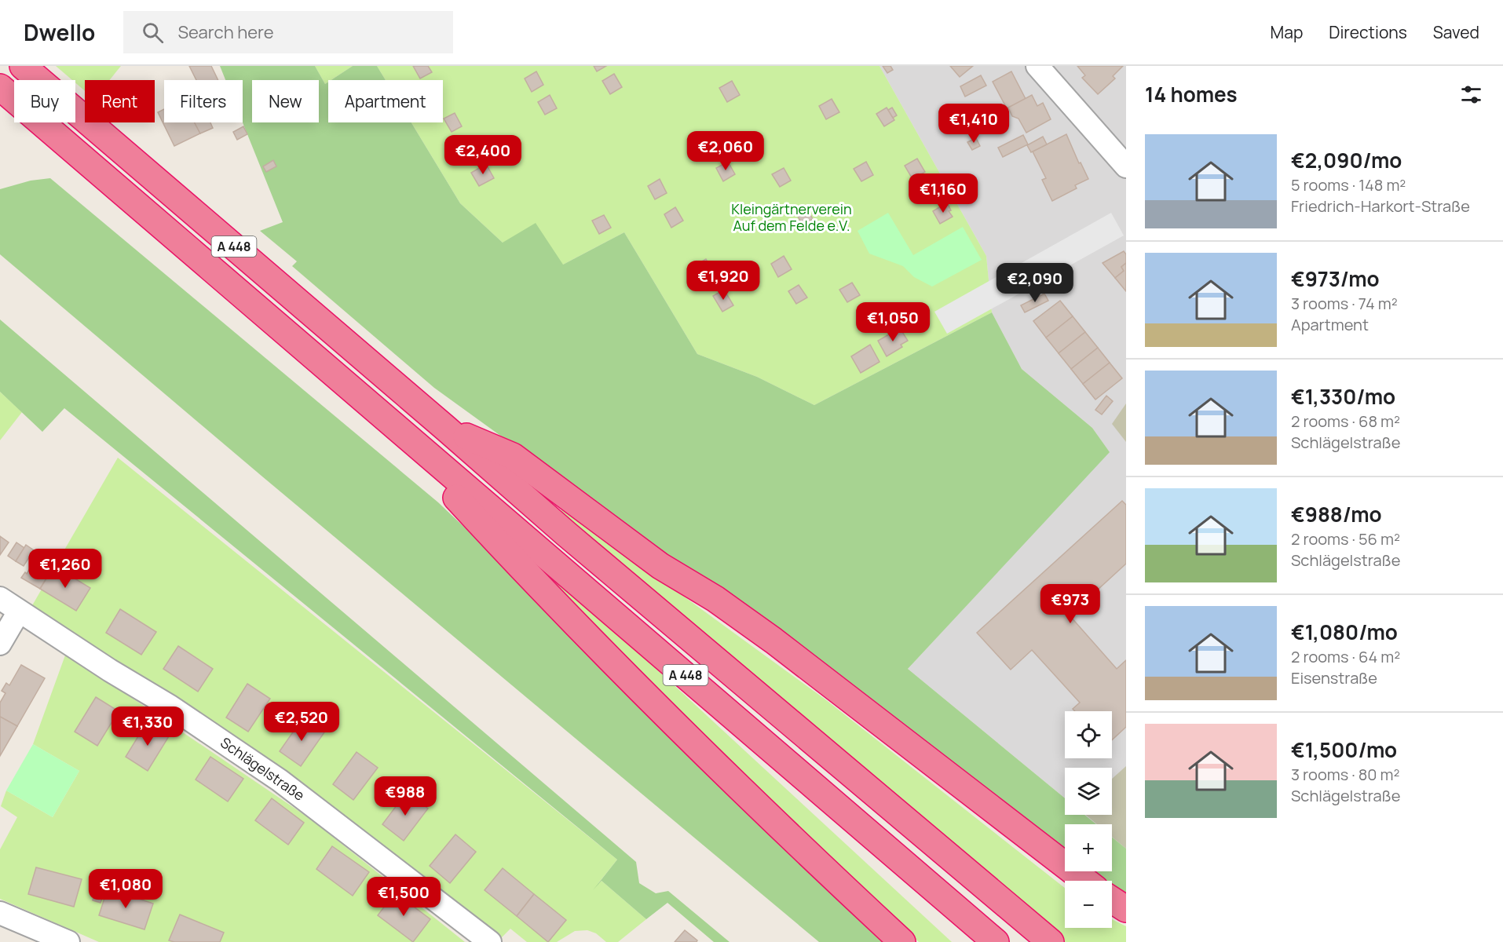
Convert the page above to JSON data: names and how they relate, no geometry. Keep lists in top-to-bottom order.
{
  "streets": {
    "highway": ["A 448"],
    "street": ["Schlägelstraße"]
  },
  "parks": ["Kleingärtnerverein Auf dem Felde e.V."],
  "page": {
    "header": "Dwello",
    "search": "Search here",
    "nav": ["Map", "Directions", "Saved"],
    "heading": "14 homes",
    "chip": [
      "Buy",
      "Rent",
      "Filters",
      "New",
      "Apartment"
    ],
    "price": [
      "€1,410",
      "€2,060",
      "€2,400",
      "€1,160",
      "€1,920",
      "€2,090",
      "€1,050",
      "€1,260",
      "€973",
      "€2,520",
      "€1,330",
      "€988",
      "€1,080",
      "€1,500"
    ],
    "list": [
      {
        "name": "€2,090/mo",
        "note": "5 rooms · 148 m² · Friedrich-Harkort-Straße"
      },
      {
        "name": "€973/mo",
        "note": "3 rooms · 74 m² · Apartment"
      },
      {
        "name": "€1,330/mo",
        "note": "2 rooms · 68 m² · Schlägelstraße"
      },
      {
        "name": "€988/mo",
        "note": "2 rooms · 56 m² · Schlägelstraße"
      },
      {
        "name": "€1,080/mo",
        "note": "2 rooms · 64 m² · Eisenstraße"
      },
      {
        "name": "€1,500/mo",
        "note": "3 rooms · 80 m² · Schlägelstraße"
      }
    ],
    "map_buttons": ["+", "−"]
  }
}
